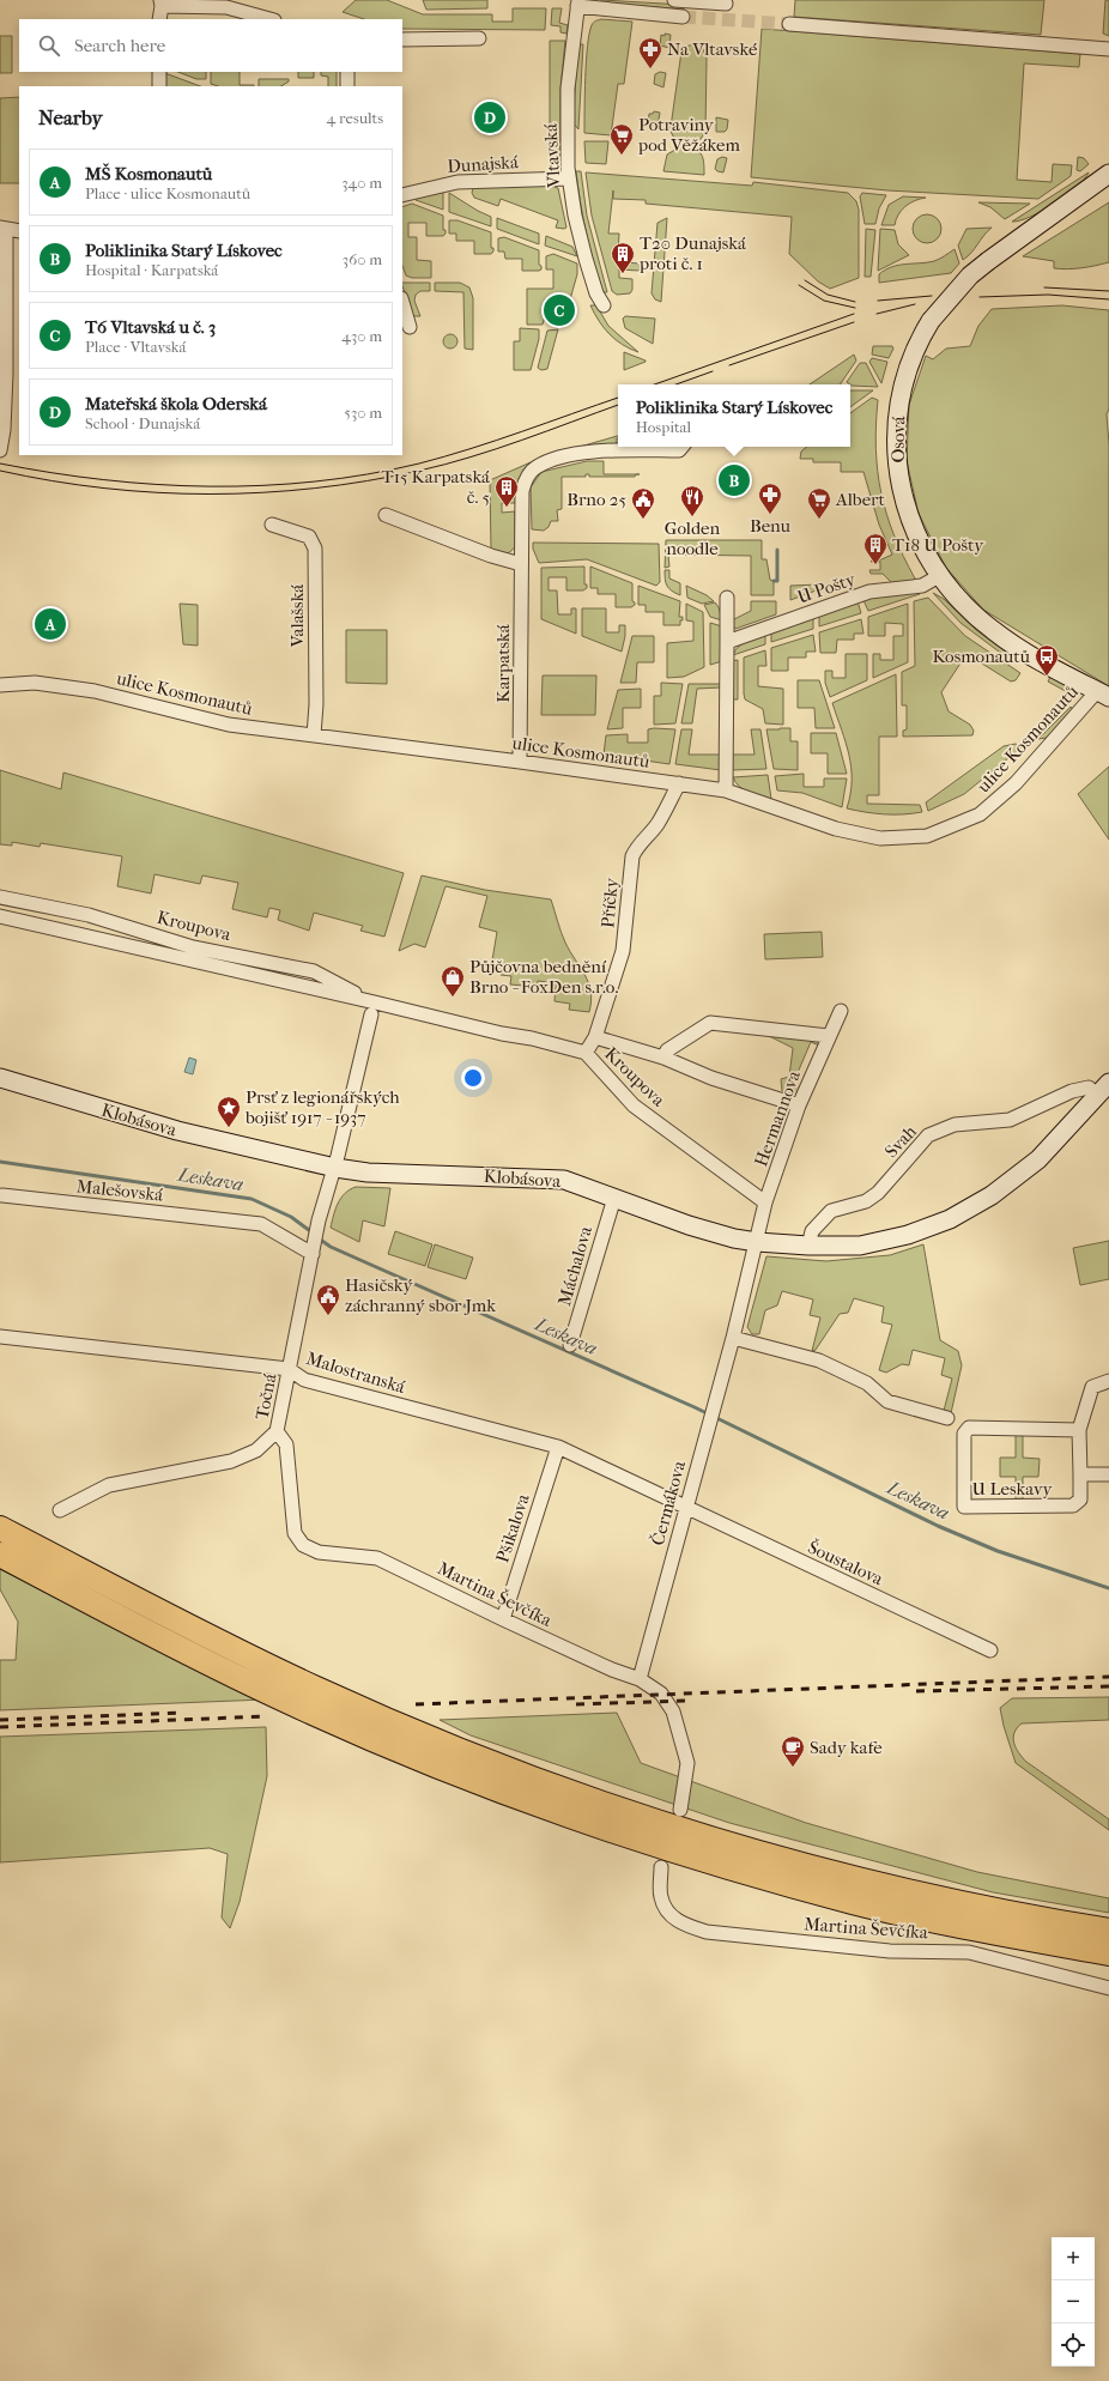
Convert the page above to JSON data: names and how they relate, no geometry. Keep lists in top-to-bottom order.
{
  "streets": {
    "street": [
      "Vltavská",
      "Dunajská",
      "Osová",
      "U Pošty",
      "Valašská",
      "Karpatská",
      "ulice Kosmonautů",
      "Příčky",
      "Kroupova",
      "Hermannova",
      "Klobásova",
      "Svah",
      "Malešovská",
      "Máchalova",
      "Malostranská",
      "Točná",
      "U Leskavy",
      "Čermákova",
      "Pšikalova",
      "Šoustalova",
      "Martina Ševčíka"
    ]
  },
  "crossings": [
    ["Vltavská", "Dunajská"],
    ["Osová", "U Pošty"],
    ["Osová", "ulice Kosmonautů"],
    ["Valašská", "ulice Kosmonautů"],
    ["Karpatská", "ulice Kosmonautů"],
    ["ulice Kosmonautů", "Příčky"],
    ["Příčky", "Kroupova"],
    ["Kroupova", "Hermannova"],
    ["Hermannova", "Klobásova"],
    ["Hermannova", "Čermákova"],
    ["Klobásova", "Svah"],
    ["Klobásova", "Máchalova"],
    ["Klobásova", "Točná"],
    ["Klobásova", "Čermákova"],
    ["Malešovská", "Točná"],
    ["Malostranská", "Točná"],
    ["Malostranská", "Čermákova"],
    ["Malostranská", "Pšikalova"],
    ["Malostranská", "Šoustalova"],
    ["Točná", "Martina Ševčíka"],
    ["Čermákova", "Šoustalova"],
    ["Čermákova", "Martina Ševčíka"],
    ["Pšikalova", "Martina Ševčíka"]
  ],
  "water": ["Leskava"],
  "places": {
    "pharmacy": ["Na Vltavské", "Benu"],
    "supermarket": ["Potraviny pod Věžákem", "Albert"],
    "building": ["T20 Dunajská proti č. 1", "T15 Karpatská č. 5", "T18 U Pošty"],
    "restaurant": ["Golden noodle"],
    "public building": ["Brno 25", "Hasičský záchranný sbor Jmk"],
    "bus stop": ["Kosmonautů"],
    "shop": ["Půjčovna bednění Brno - FoxDen s.r.o."],
    "place": ["Prsť z legionářských bojišť 1917 - 1937"],
    "cafe": ["Sady kafe"]
  },
  "page": {
    "search": "Search here",
    "heading": ["Nearby", "4 results"],
    "pins": [
      "D",
      "C",
      "B",
      "A"
    ],
    "list": [
      {
        "mark": "A",
        "name": "MŠ Kosmonautů",
        "note": "Place · ulice Kosmonautů",
        "value": "340 m"
      },
      {
        "mark": "B",
        "name": "Poliklinika Starý Lískovec",
        "note": "Hospital · Karpatská",
        "value": "360 m"
      },
      {
        "mark": "C",
        "name": "T6 Vltavská u č. 3",
        "note": "Place · Vltavská",
        "value": "430 m"
      },
      {
        "mark": "D",
        "name": "Mateřská škola Oderská",
        "note": "School · Dunajská",
        "value": "530 m"
      }
    ],
    "popup": ["Poliklinika Starý Lískovec", "Hospital"],
    "map_buttons": ["+", "−"]
  }
}
